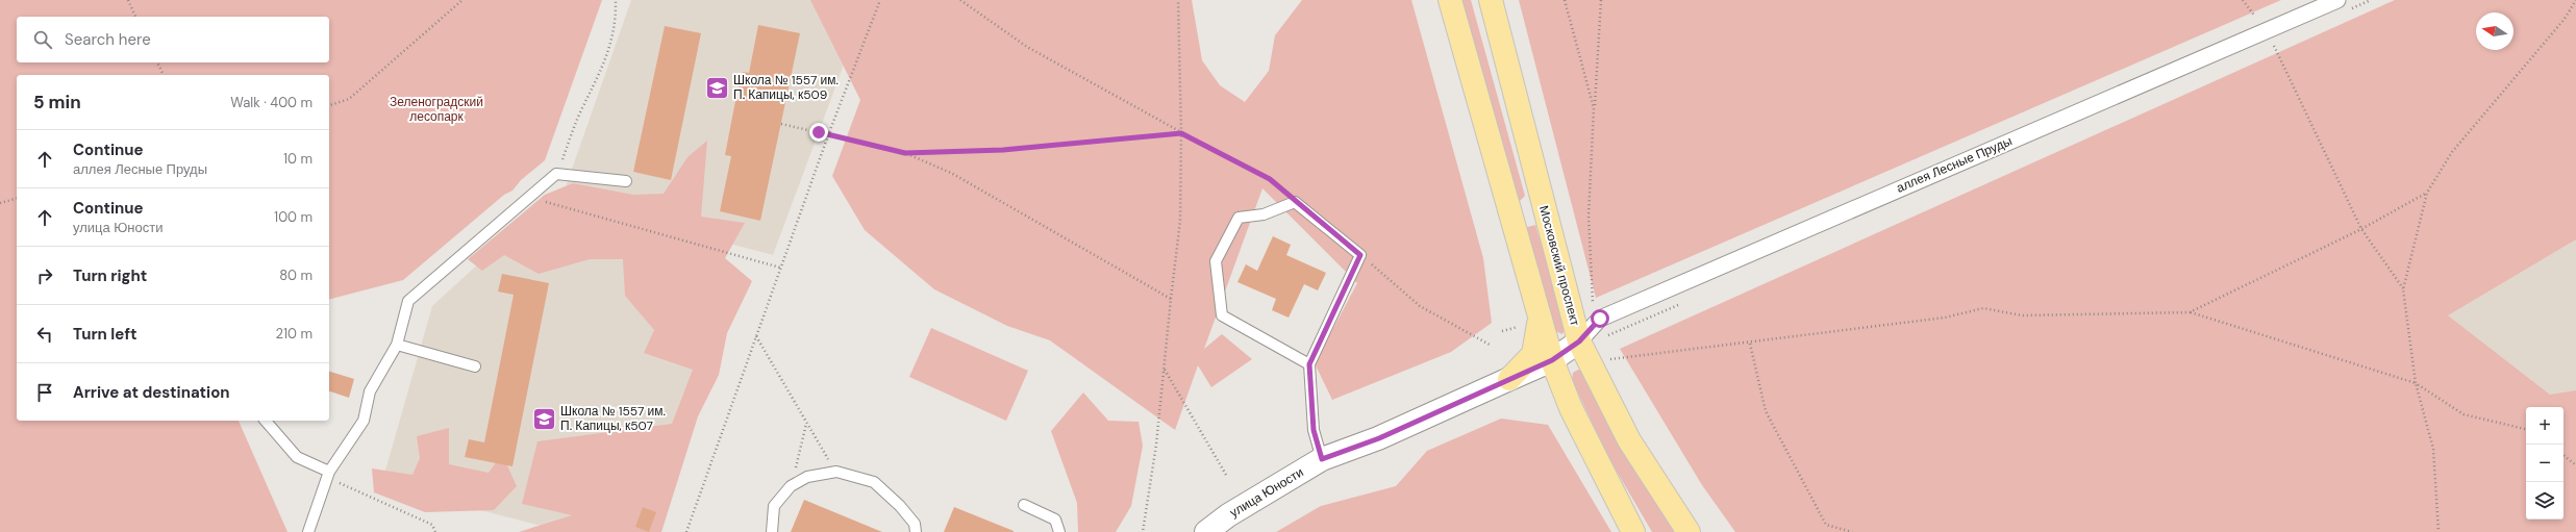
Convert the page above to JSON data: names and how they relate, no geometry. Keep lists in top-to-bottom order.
{
  "streets": {
    "main road": ["Московский проспект"],
    "street": ["аллея Лесные Пруды", "улица Юности"]
  },
  "crossings": [
    ["аллея Лесные Пруды", "Московский проспект"],
    ["аллея Лесные Пруды", "улица Юности"],
    ["Московский проспект", "улица Юности"]
  ],
  "parks": ["Зеленоградский лесопарк"],
  "places": {
    "school or university": ["Школа № 1557 им. П. Капицы, к509", "Школа № 1557 им. П. Капицы, к507"]
  },
  "north": "left",
  "page": {
    "search": "Search here",
    "heading": ["5 min", "Walk · 400 m"],
    "list": [
      ["Continue", "аллея Лесные Пруды", "10 m"],
      ["Continue", "улица Юности", "100 m"],
      ["Turn right", "80 m"],
      ["Turn left", "210 m"],
      "Arrive at destination"
    ],
    "map_buttons": ["+", "−"]
  }
}
